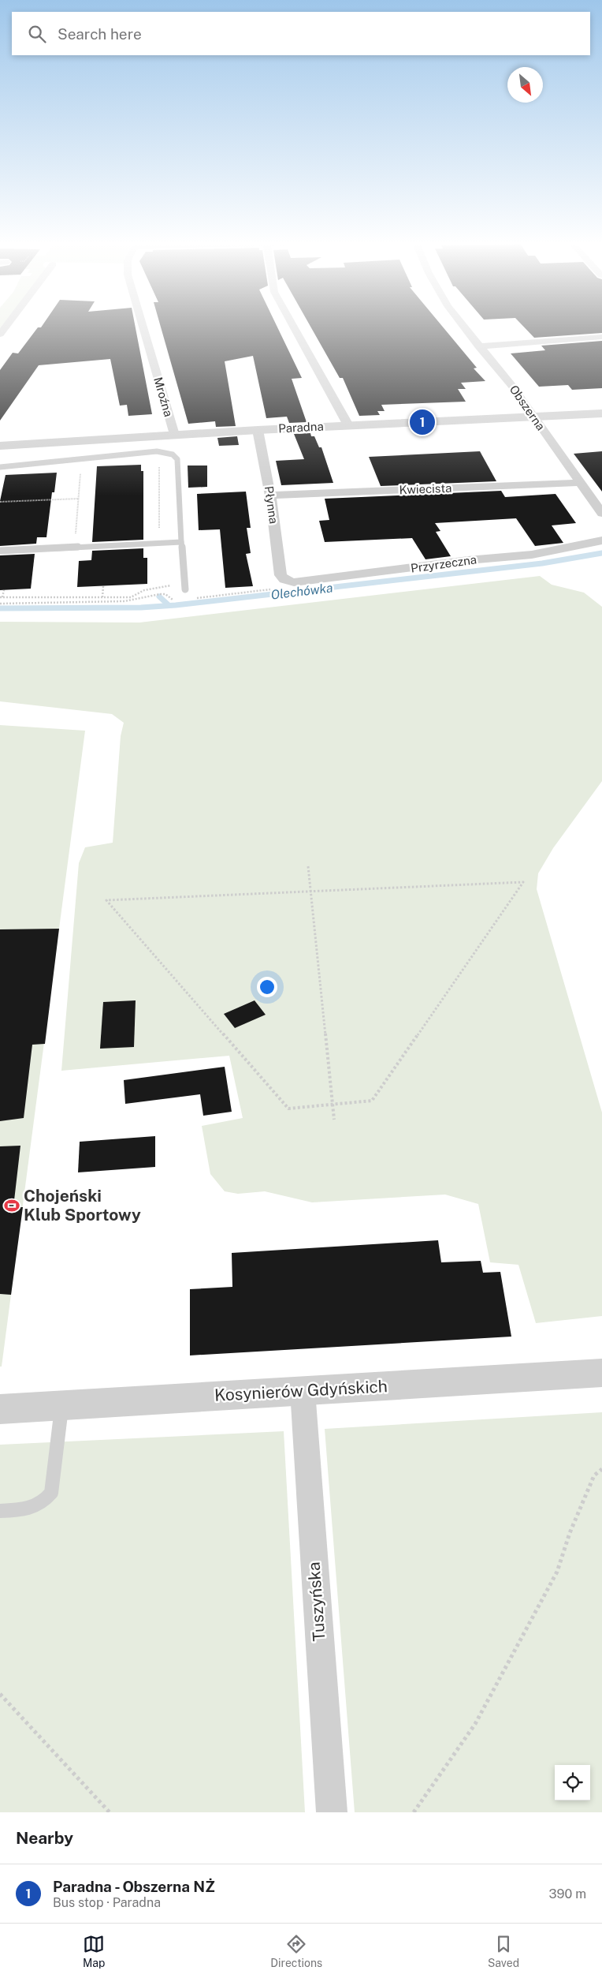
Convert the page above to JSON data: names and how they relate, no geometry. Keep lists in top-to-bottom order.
{
  "streets": {
    "street": [
      "Mroźna",
      "Obszerna",
      "Paradna",
      "Kwiecista",
      "Płynna",
      "Przyrzeczna",
      "Kosynierów Gdyńskich",
      "Tuszyńska"
    ]
  },
  "crossings": [
    ["Mroźna", "Paradna"],
    ["Obszerna", "Paradna"],
    ["Obszerna", "Kwiecista"],
    ["Paradna", "Płynna"],
    ["Kwiecista", "Płynna"],
    ["Płynna", "Przyrzeczna"],
    ["Kosynierów Gdyńskich", "Tuszyńska"]
  ],
  "water": ["Olechówka"],
  "places": {
    "sports": ["Chojeński Klub Sportowy"]
  },
  "north": "bottom right",
  "page": {
    "search": "Search here",
    "pins": "1",
    "heading": "Nearby",
    "list": [
      {
        "mark": "1",
        "name": "Paradna - Obszerna NŻ",
        "note": "Bus stop · Paradna",
        "value": "390 m"
      }
    ],
    "nav": ["Map", "Directions", "Saved"]
  }
}
